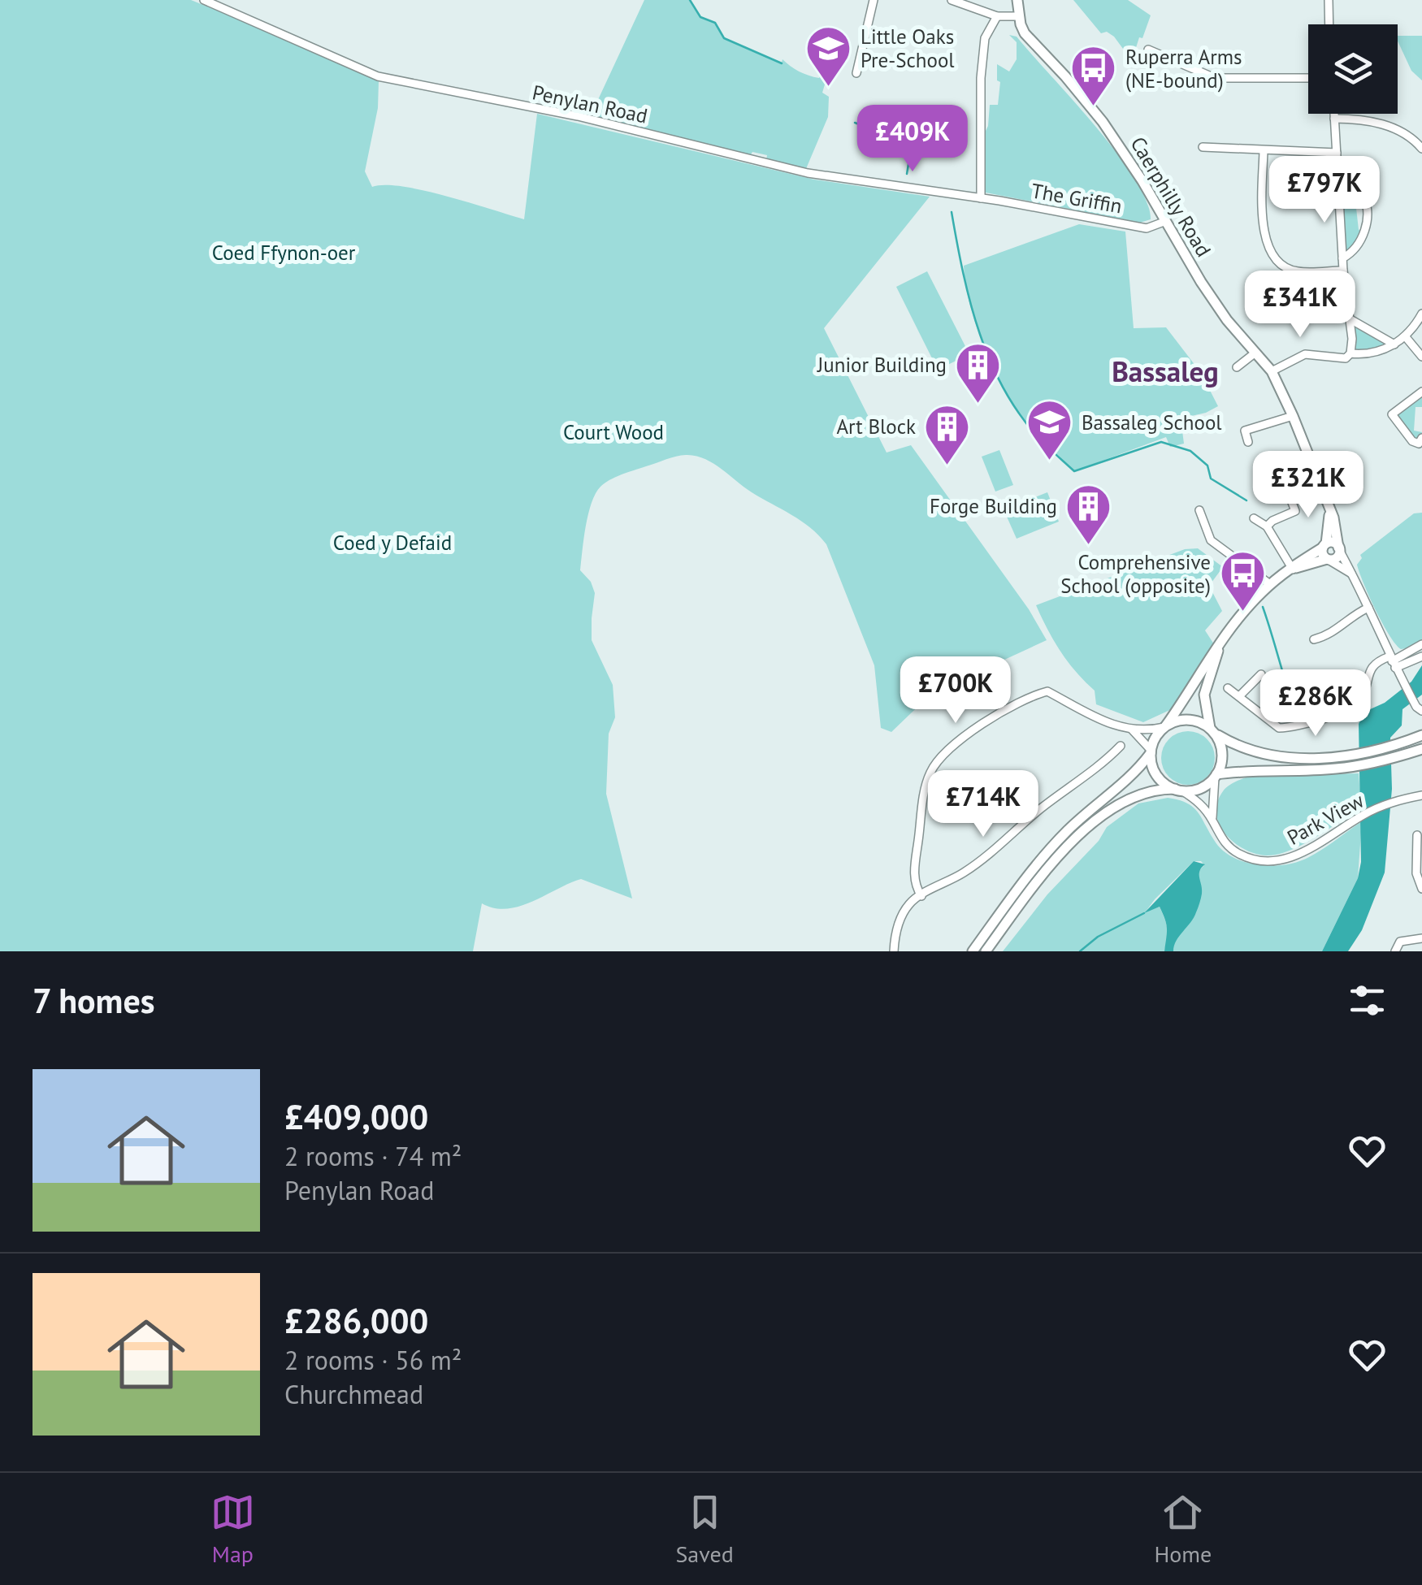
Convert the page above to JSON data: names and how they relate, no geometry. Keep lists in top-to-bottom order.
{
  "streets": {
    "main road": ["Caerphilly Road"],
    "street": ["Penylan Road", "The Griffin", "Park View"]
  },
  "crossings": [
    ["Penylan Road", "The Griffin"],
    ["Caerphilly Road", "The Griffin"]
  ],
  "districts": ["Bassaleg"],
  "parks": ["Coed Ffynon-oer", "Court Wood", "Coed y Defaid"],
  "places": {
    "school or university": ["Little Oaks Pre-School", "Bassaleg School"],
    "bus stop": ["Ruperra Arms (NE-bound)", "Comprehensive School (opposite)"],
    "building": ["Junior Building", "Art Block", "Forge Building"]
  },
  "page": {
    "price": [
      "£409K",
      "£797K",
      "£341K",
      "£321K",
      "£700K",
      "£286K",
      "£714K"
    ],
    "heading": "7 homes",
    "list": [
      {
        "name": "£409,000",
        "note": "2 rooms · 74 m² · Penylan Road"
      },
      {
        "name": "£286,000",
        "note": "2 rooms · 56 m² · Churchmead"
      }
    ],
    "tabs": ["Map", "Saved", "Home"]
  }
}
